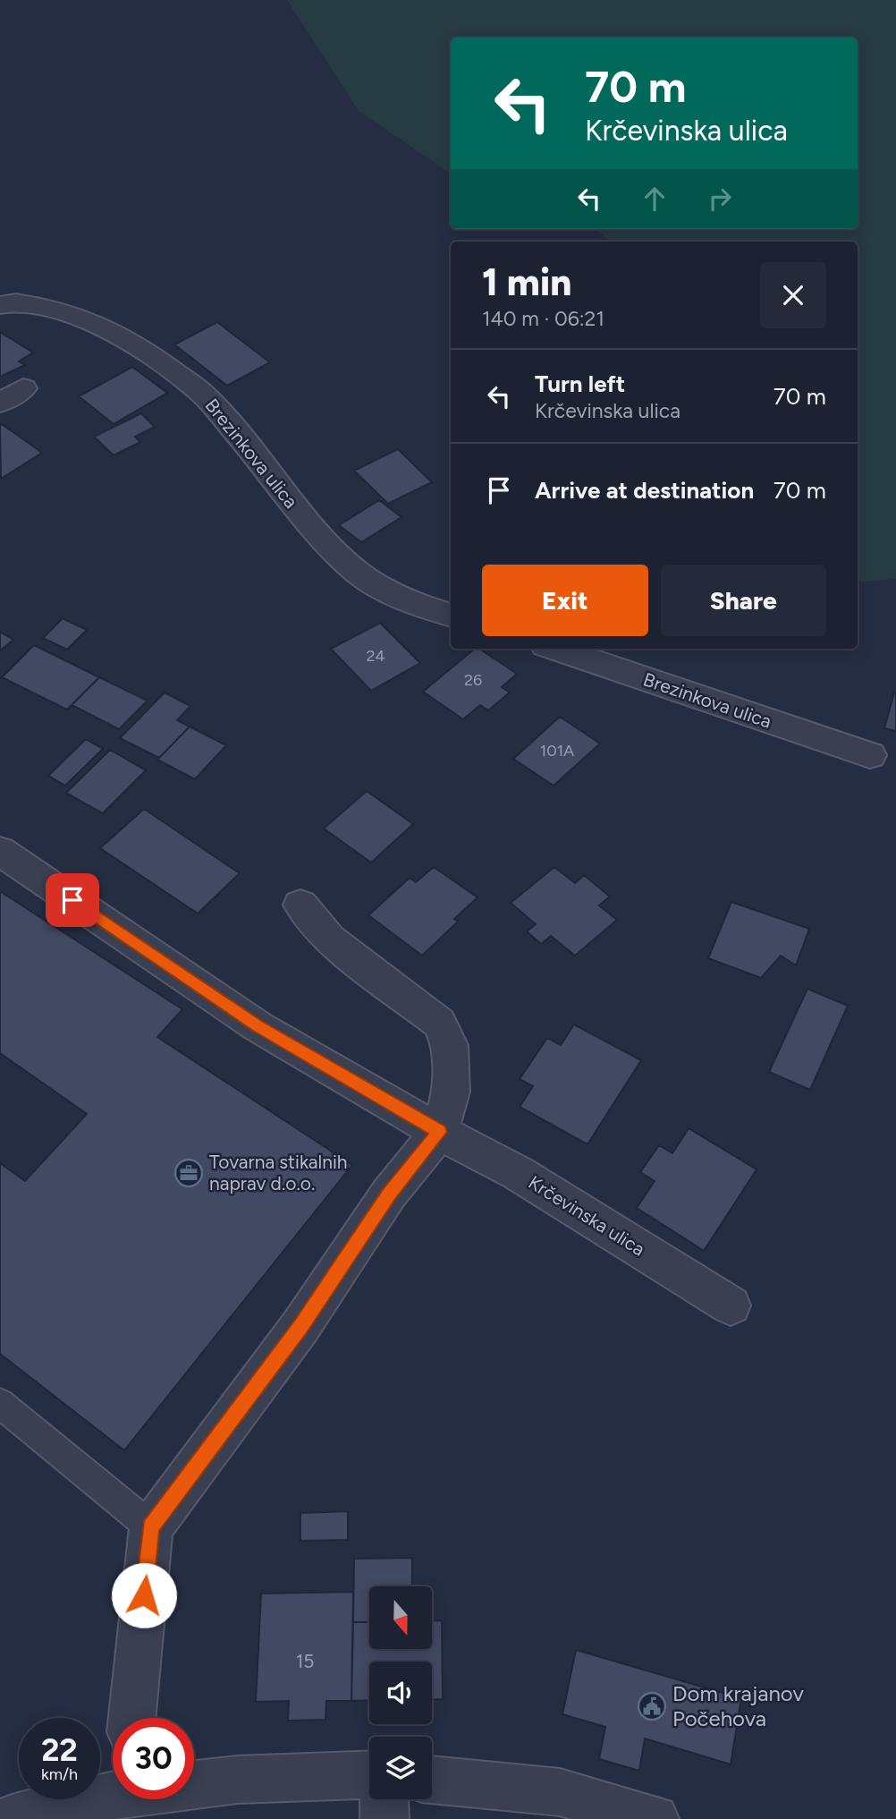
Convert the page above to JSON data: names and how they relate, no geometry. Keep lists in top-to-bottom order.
{
  "streets": {
    "street": ["Brezinkova ulica", "Krčevinska ulica"]
  },
  "places": {
    "office": ["Tovarna stikalnih naprav d.o.o."],
    "public building": ["Dom krajanov Počehova"]
  },
  "house_numbers": [
    "24",
    "26",
    "101A",
    "15"
  ],
  "north": "bottom",
  "page": {
    "turn": ["70 m", "Krčevinska ulica"],
    "heading": ["1 min", "140 m · 06:21"],
    "list": [
      {
        "name": "Turn left",
        "note": "Krčevinska ulica",
        "value": "70 m"
      },
      {
        "name": "Arrive at destination",
        "value": "70 m"
      }
    ],
    "buttons": ["Exit", "Share"],
    "speed": "22 km/h",
    "limit": "30"
  }
}
